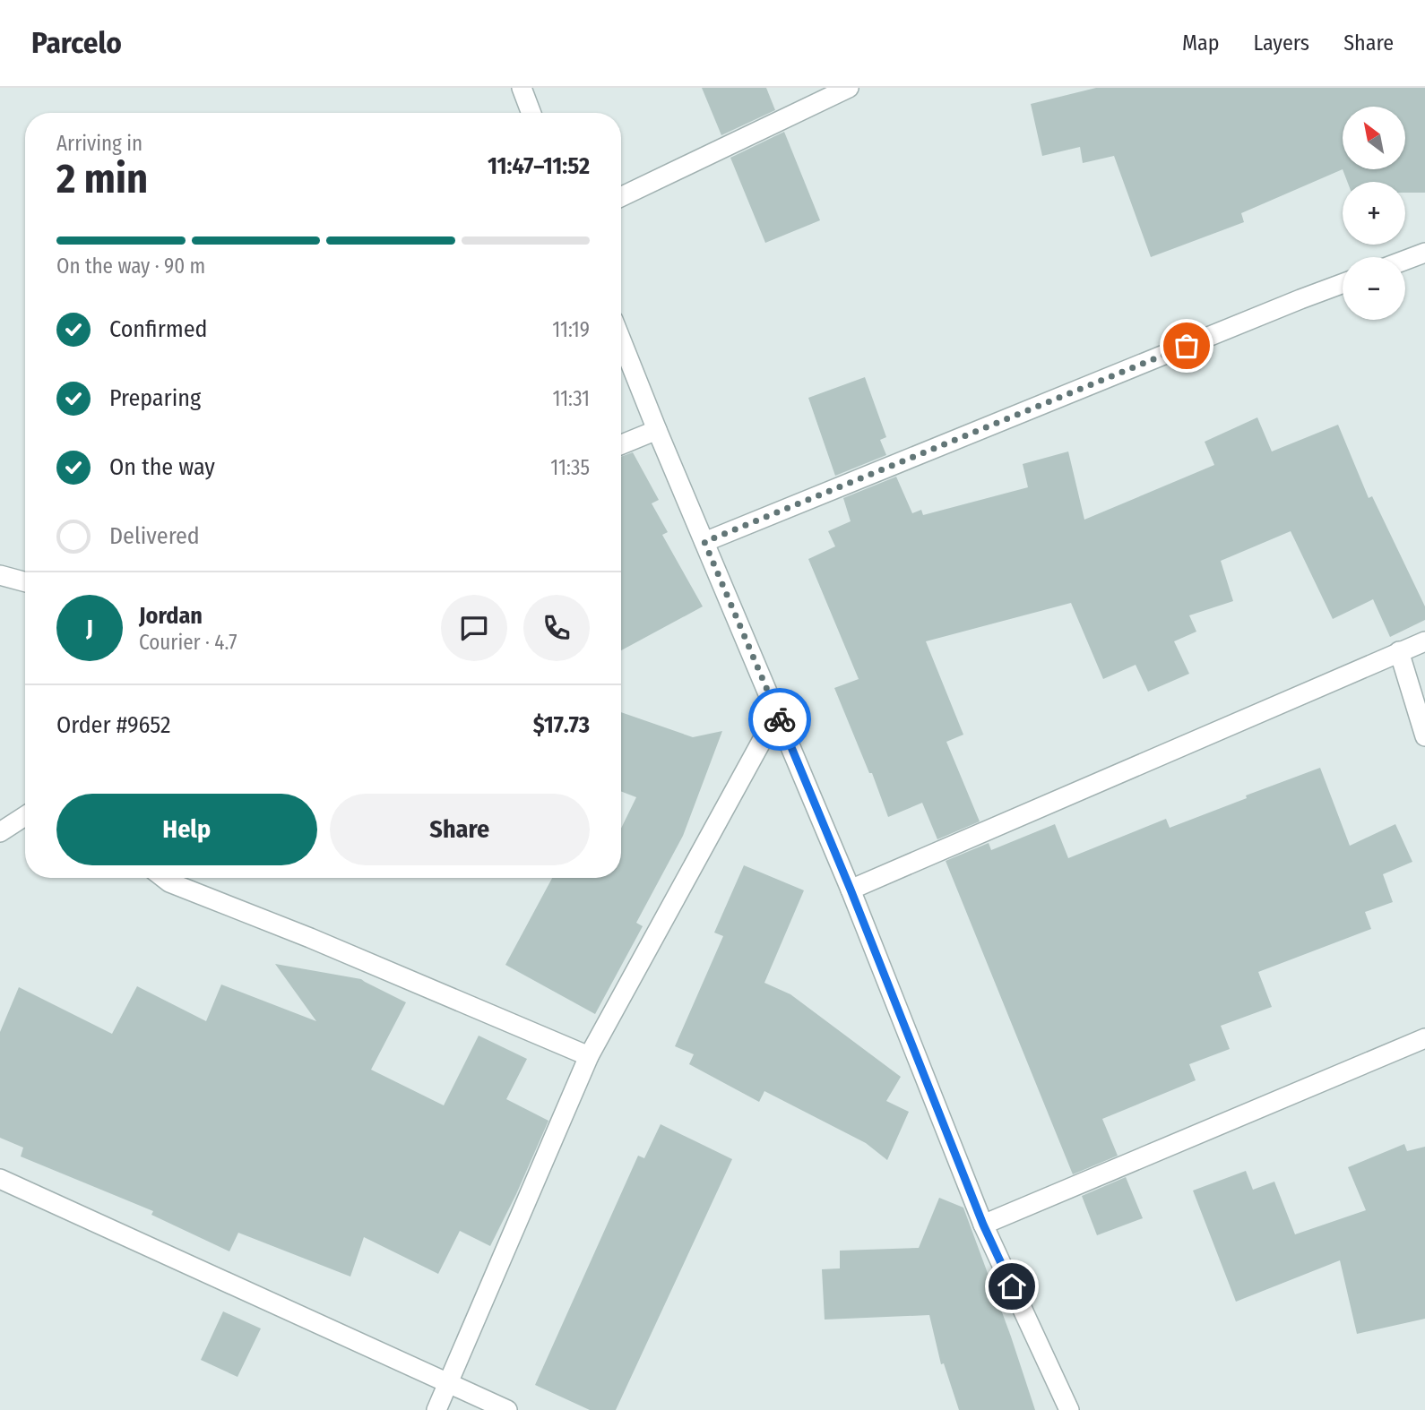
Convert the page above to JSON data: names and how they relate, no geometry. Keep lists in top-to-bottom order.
{
  "north": "top left",
  "page": {
    "header": "Parcelo",
    "nav": ["Map", "Layers", "Share"],
    "map_buttons": ["+", "−"],
    "heading": ["2 min", "Arriving in", "11:47–11:52"],
    "panel": [
      "Jordan",
      "Courier · 4.7",
      "Order #9652",
      "$17.73"
    ],
    "bar": "On the way · 90 m",
    "list": [
      ["Confirmed", "11:19"],
      ["Preparing", "11:31"],
      ["On the way", "11:35"],
      "Delivered"
    ],
    "round": "J",
    "buttons": ["Help", "Share"]
  }
}
